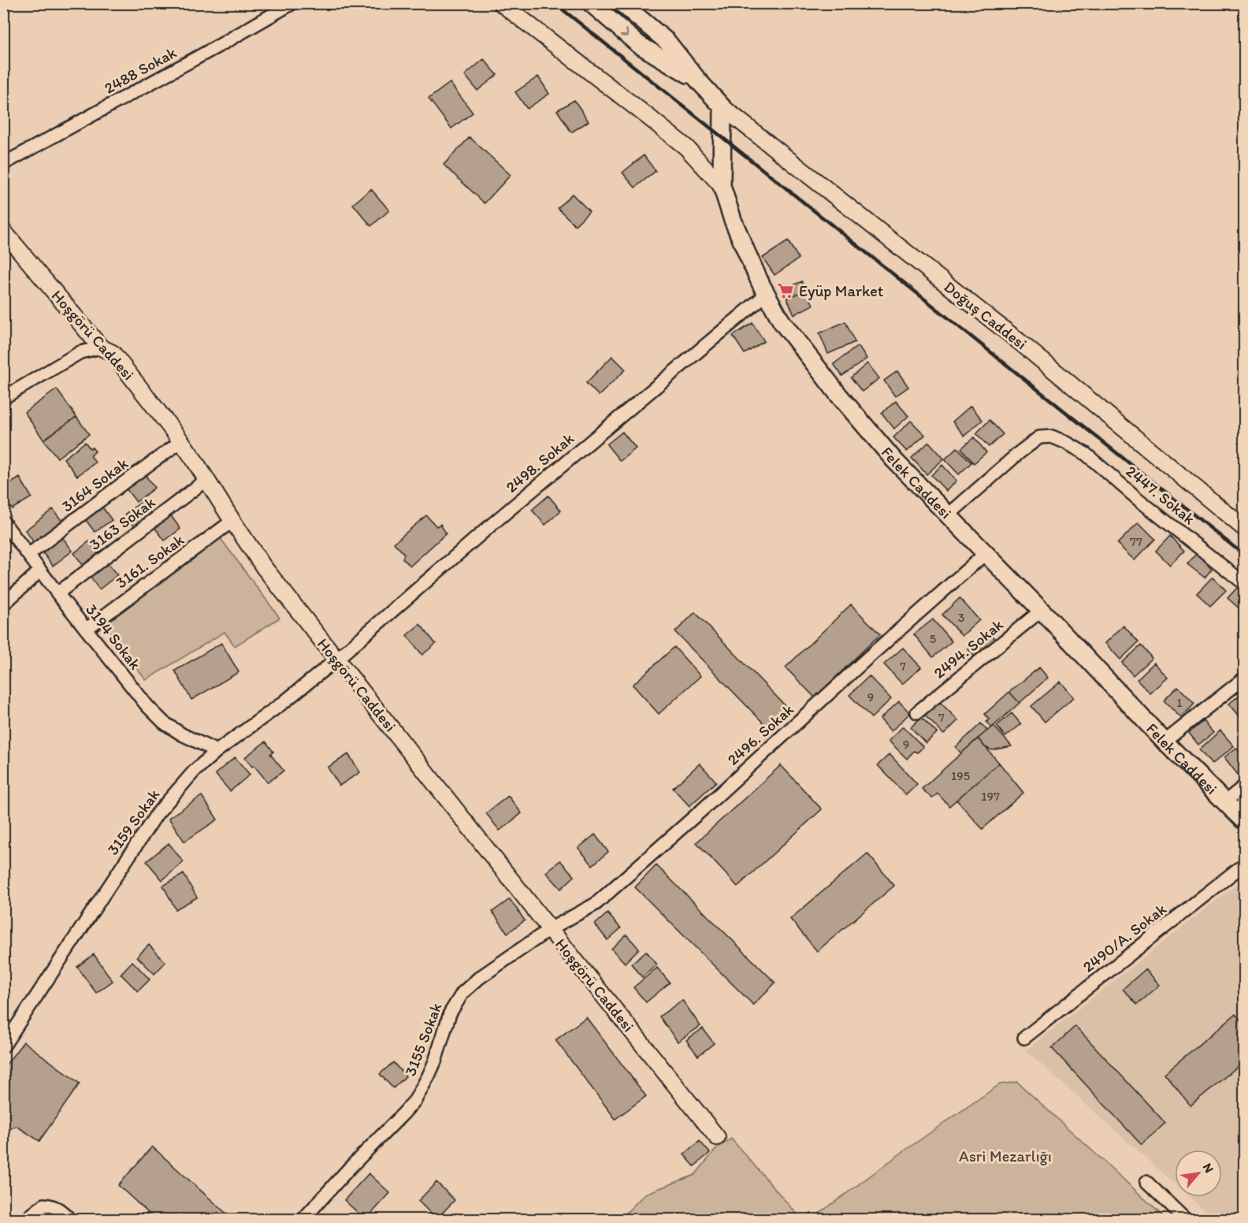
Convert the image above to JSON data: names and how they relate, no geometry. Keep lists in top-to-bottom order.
{
  "streets": {
    "main road": ["Felek Caddesi"],
    "street": [
      "2488 Sokak",
      "Doğuş Caddesi",
      "Hoşgörü Caddesi",
      "2498. Sokak",
      "3164 Sokak",
      "2447. Sokak",
      "3163 Sokak",
      "3161. Sokak",
      "3194 Sokak",
      "2494. Sokak",
      "2496. Sokak",
      "3159 Sokak",
      "2490/A. Sokak",
      "3155 Sokak"
    ]
  },
  "crossings": [
    ["Doğuş Caddesi", "Felek Caddesi"],
    ["Hoşgörü Caddesi", "2498. Sokak"],
    ["Hoşgörü Caddesi", "3164 Sokak"],
    ["Hoşgörü Caddesi", "3163 Sokak"],
    ["Hoşgörü Caddesi", "3161. Sokak"],
    ["Hoşgörü Caddesi", "2496. Sokak"],
    ["Hoşgörü Caddesi", "3159 Sokak"],
    ["Hoşgörü Caddesi", "3155 Sokak"],
    ["2498. Sokak", "Felek Caddesi"],
    ["2498. Sokak", "3159 Sokak"],
    ["Felek Caddesi", "2447. Sokak"],
    ["Felek Caddesi", "2494. Sokak"],
    ["Felek Caddesi", "2496. Sokak"],
    ["3164 Sokak", "3194 Sokak"],
    ["3163 Sokak", "3194 Sokak"],
    ["3161. Sokak", "3194 Sokak"],
    ["3194 Sokak", "3159 Sokak"],
    ["2496. Sokak", "3155 Sokak"]
  ],
  "parks": ["Asri Mezarlığı"],
  "places": {
    "supermarket": ["Eyüp Market"]
  },
  "house_numbers": [
    "77",
    "3",
    "5",
    "7",
    "9",
    "1",
    "7",
    "9",
    "195",
    "197"
  ],
  "north": "top right"
}
